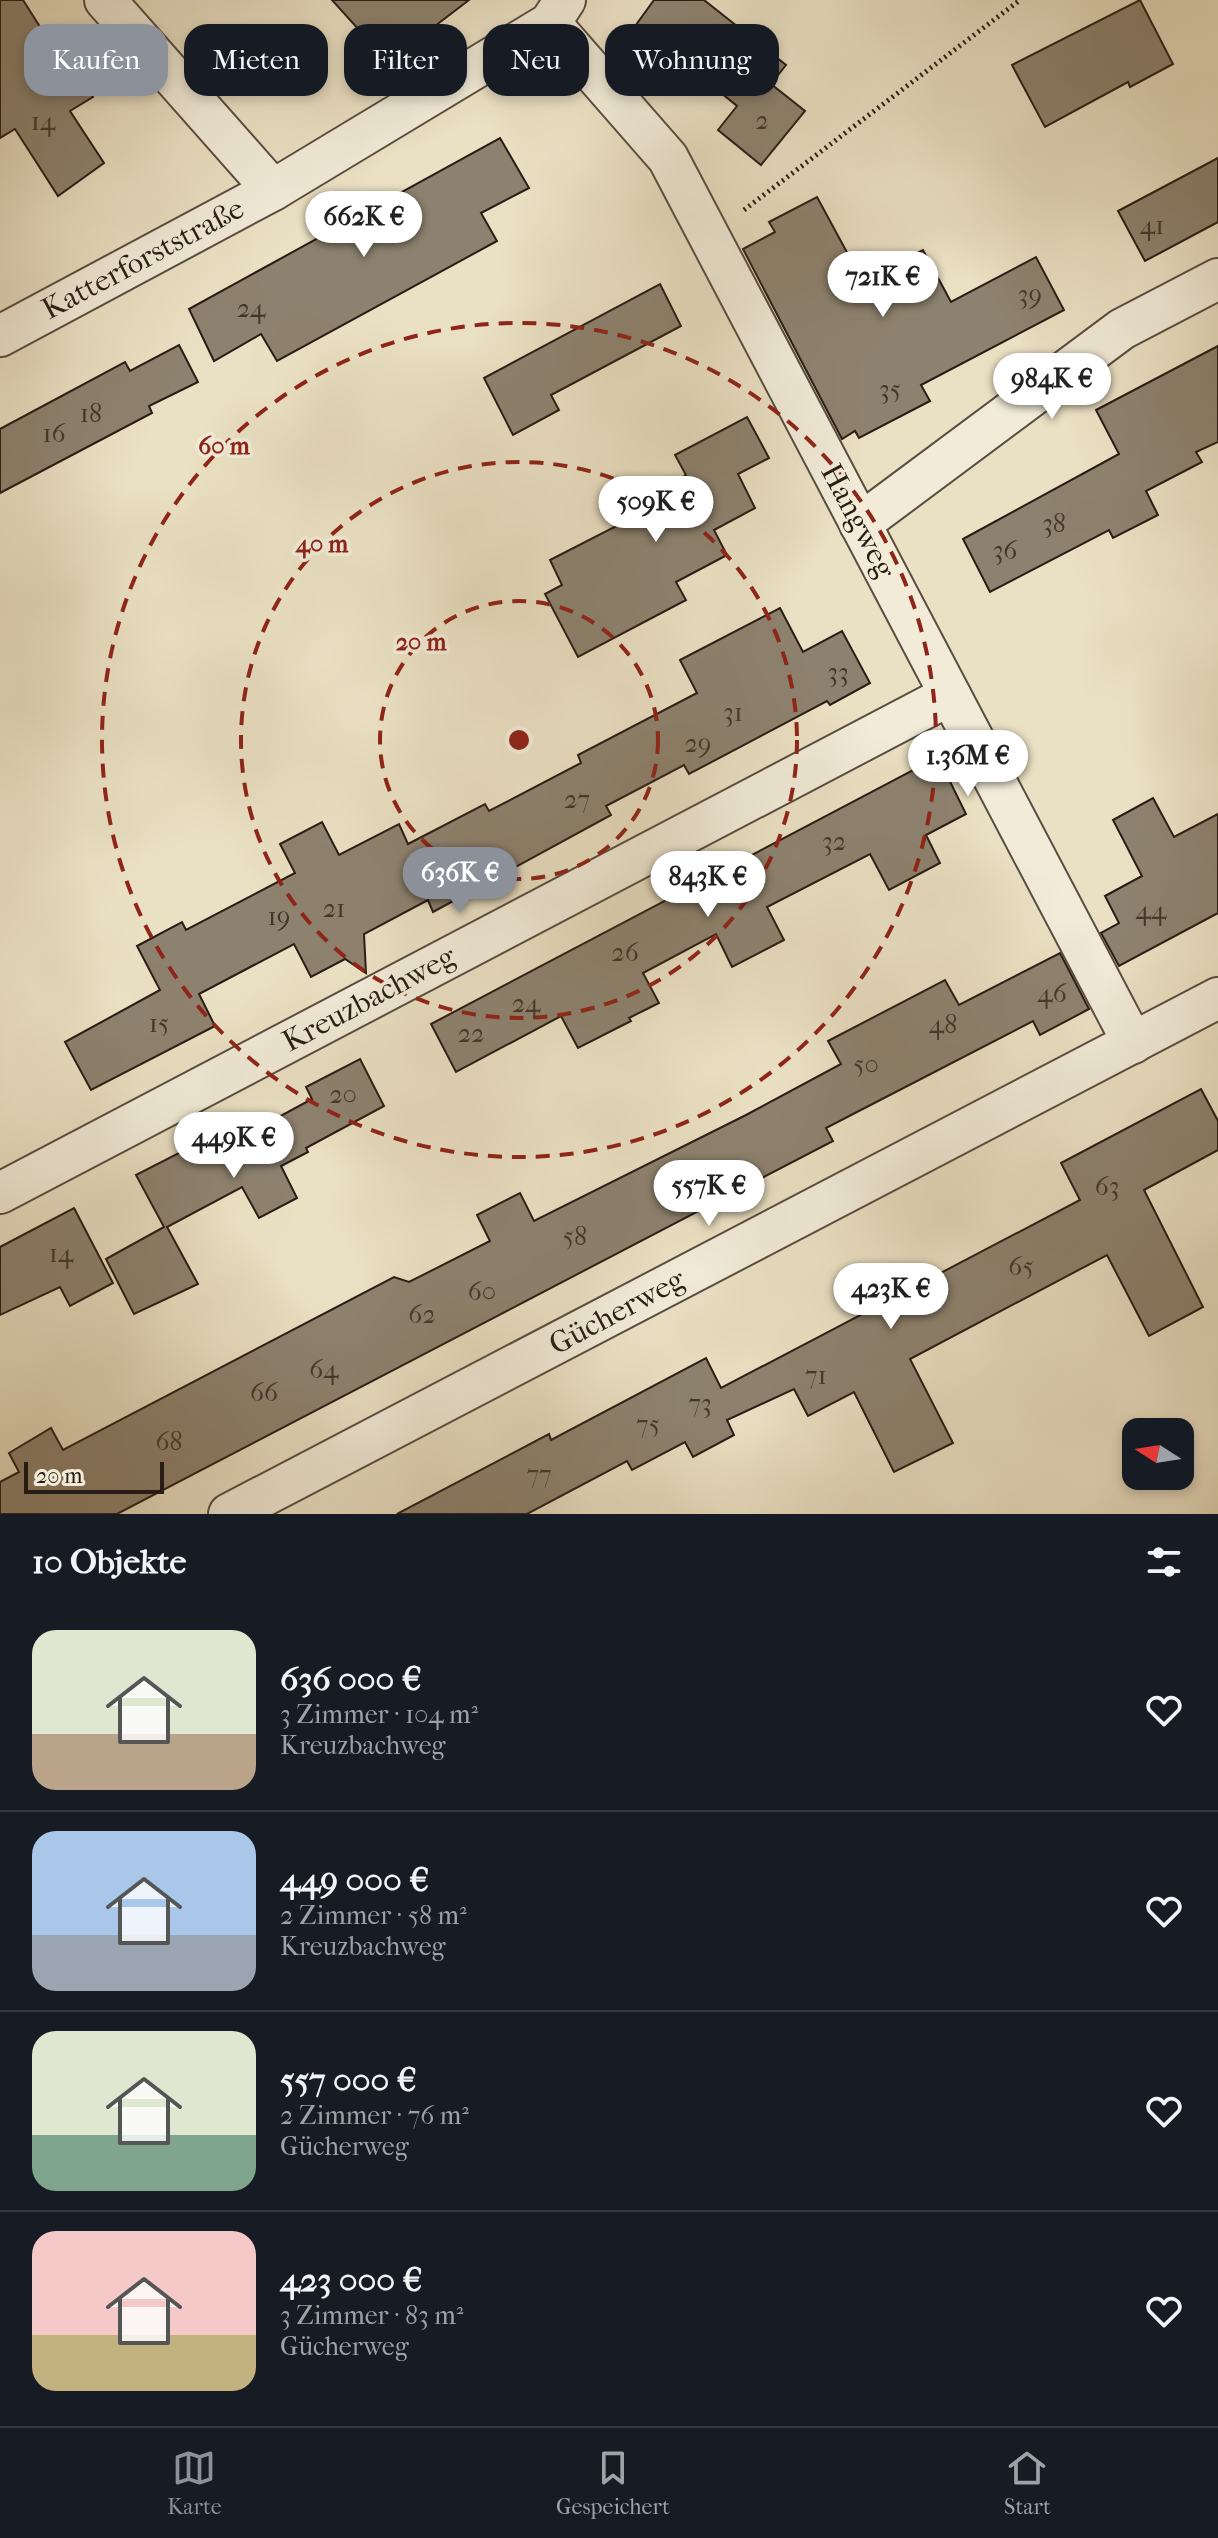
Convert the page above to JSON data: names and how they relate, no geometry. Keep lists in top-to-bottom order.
{
  "streets": {
    "street": [
      "Katterforststraße",
      "Hangweg",
      "Kreuzbachweg",
      "Gücherweg"
    ]
  },
  "crossings": [
    ["Katterforststraße", "Hangweg"],
    ["Hangweg", "Kreuzbachweg"],
    ["Hangweg", "Gücherweg"]
  ],
  "house_numbers": [
    "2",
    "14",
    "41",
    "39",
    "24",
    "35",
    "18",
    "16",
    "38",
    "36",
    "33",
    "31",
    "29",
    "27",
    "32",
    "21",
    "44",
    "19",
    "26",
    "46",
    "24",
    "15",
    "48",
    "22",
    "50",
    "20",
    "63",
    "58",
    "14",
    "65",
    "60",
    "62",
    "64",
    "71",
    "66",
    "73",
    "75",
    "68",
    "77"
  ],
  "scale_bar": "20 m",
  "north": "left",
  "page": {
    "chip": [
      "Kaufen",
      "Mieten",
      "Filter",
      "Neu",
      "Wohnung"
    ],
    "price": [
      "662K €",
      "721K €",
      "984K €",
      "509K €",
      "1.36M €",
      "636K €",
      "843K €",
      "449K €",
      "557K €",
      "423K €"
    ],
    "scale": "20 m",
    "heading": "10 Objekte",
    "list": [
      {
        "name": "636 000 €",
        "note": "3 Zimmer · 104 m² · Kreuzbachweg"
      },
      {
        "name": "449 000 €",
        "note": "2 Zimmer · 58 m² · Kreuzbachweg"
      },
      {
        "name": "557 000 €",
        "note": "2 Zimmer · 76 m² · Gücherweg"
      },
      {
        "name": "423 000 €",
        "note": "3 Zimmer · 83 m² · Gücherweg"
      }
    ],
    "tabs": ["Karte", "Gespeichert", "Start"]
  },
  "rings": ["60 m", "40 m", "20 m"]
}
